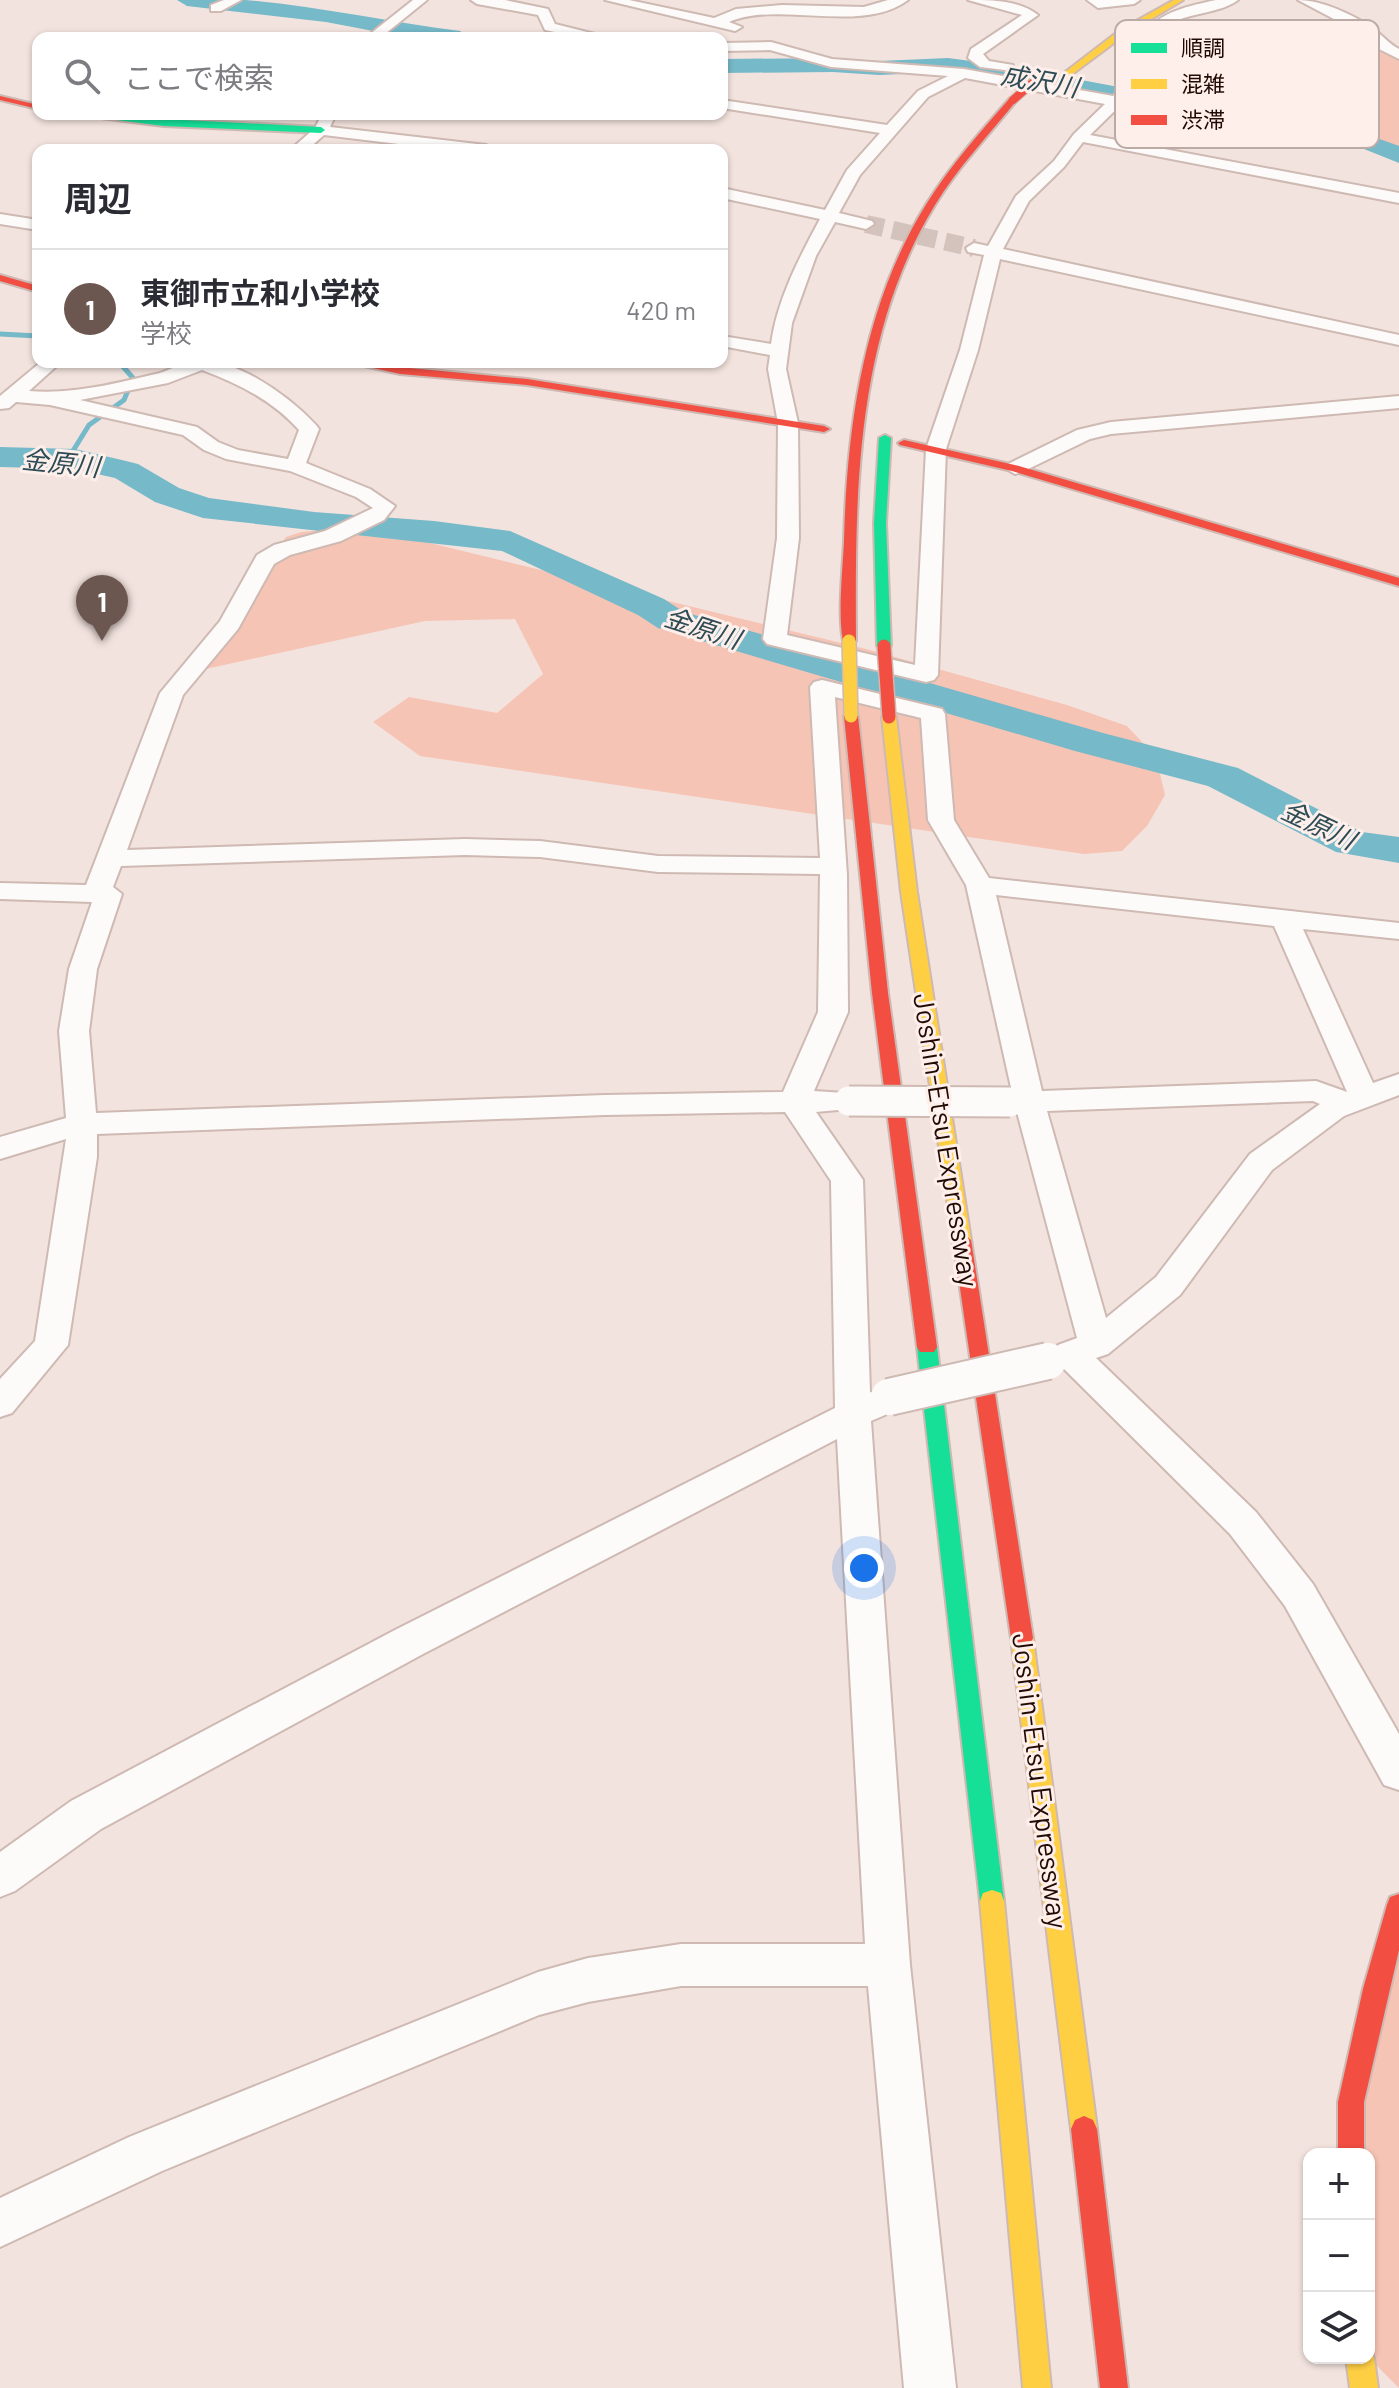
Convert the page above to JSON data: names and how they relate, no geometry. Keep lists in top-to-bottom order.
{
  "streets": {
    "main road": ["Joshin-Etsu Expressway"]
  },
  "water": ["成沢川", "金原川"],
  "legend": ["順調", "混雑", "渋滞"],
  "page": {
    "search": "ここで検索",
    "heading": "周辺",
    "list": [
      {
        "mark": "1",
        "name": "東御市立和小学校",
        "note": "学校",
        "value": "420 m"
      }
    ],
    "pins": "1",
    "map_buttons": ["+", "−"]
  }
}
